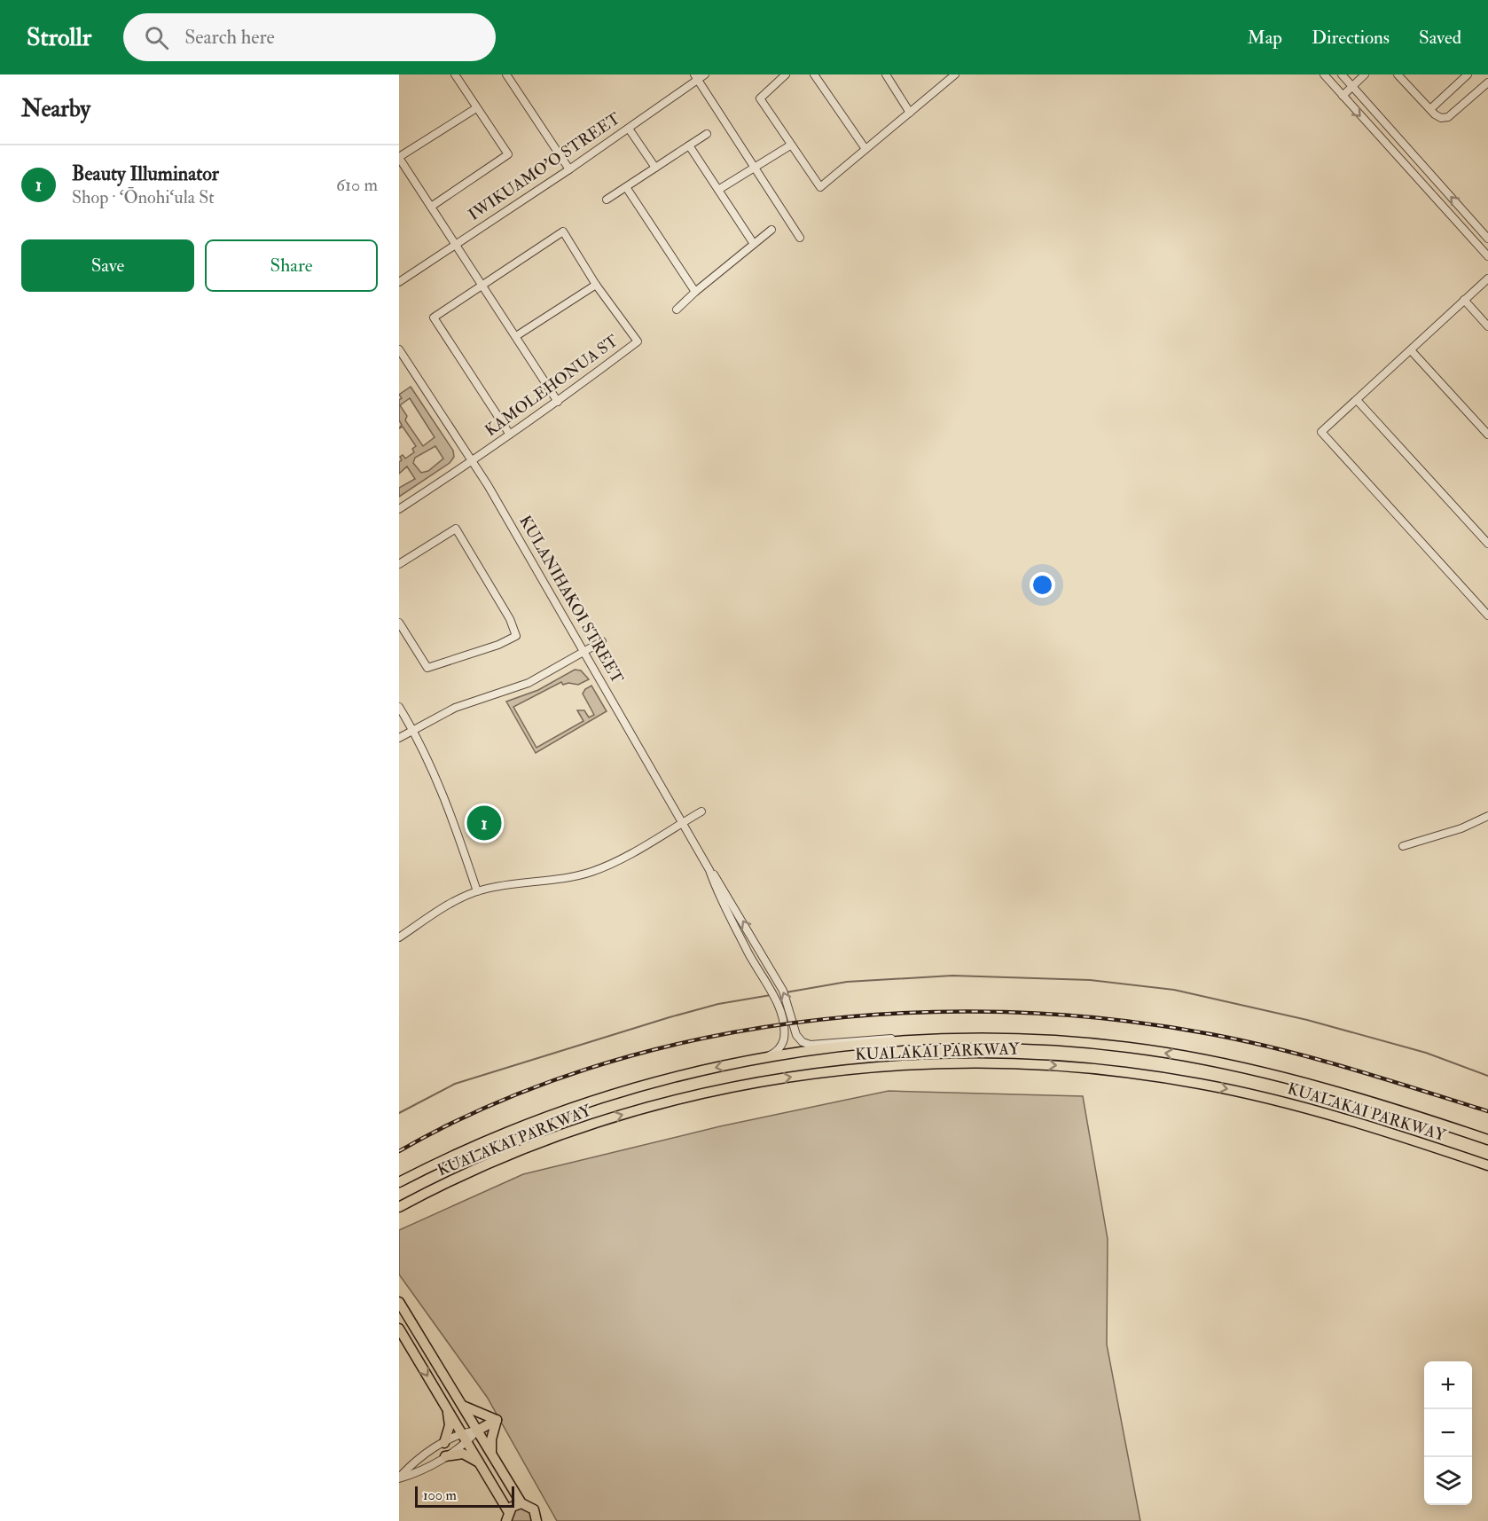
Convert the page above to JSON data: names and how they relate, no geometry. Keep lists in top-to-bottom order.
{
  "streets": {
    "main road": ["KUALAKAI PARKWAY"],
    "street": ["IWIKUAMO'O STREET", "KAMOLEHONUA ST", "KULANIHAKOI STREET"]
  },
  "crossings": [
    ["KAMOLEHONUA ST", "KULANIHAKOI STREET"],
    ["KULANIHAKOI STREET", "KUALAKAI PARKWAY"]
  ],
  "scale_bar": "100 m",
  "page": {
    "header": "Strollr",
    "search": "Search here",
    "nav": ["Map", "Directions", "Saved"],
    "heading": "Nearby",
    "list": [
      {
        "mark": "1",
        "name": "Beauty Illuminator",
        "note": "Shop · ‘Ōnohi‘ula St",
        "value": "610 m"
      }
    ],
    "buttons": ["Save", "Share"],
    "pins": "1",
    "map_buttons": ["+", "−"],
    "scale": "100 m"
  }
}
